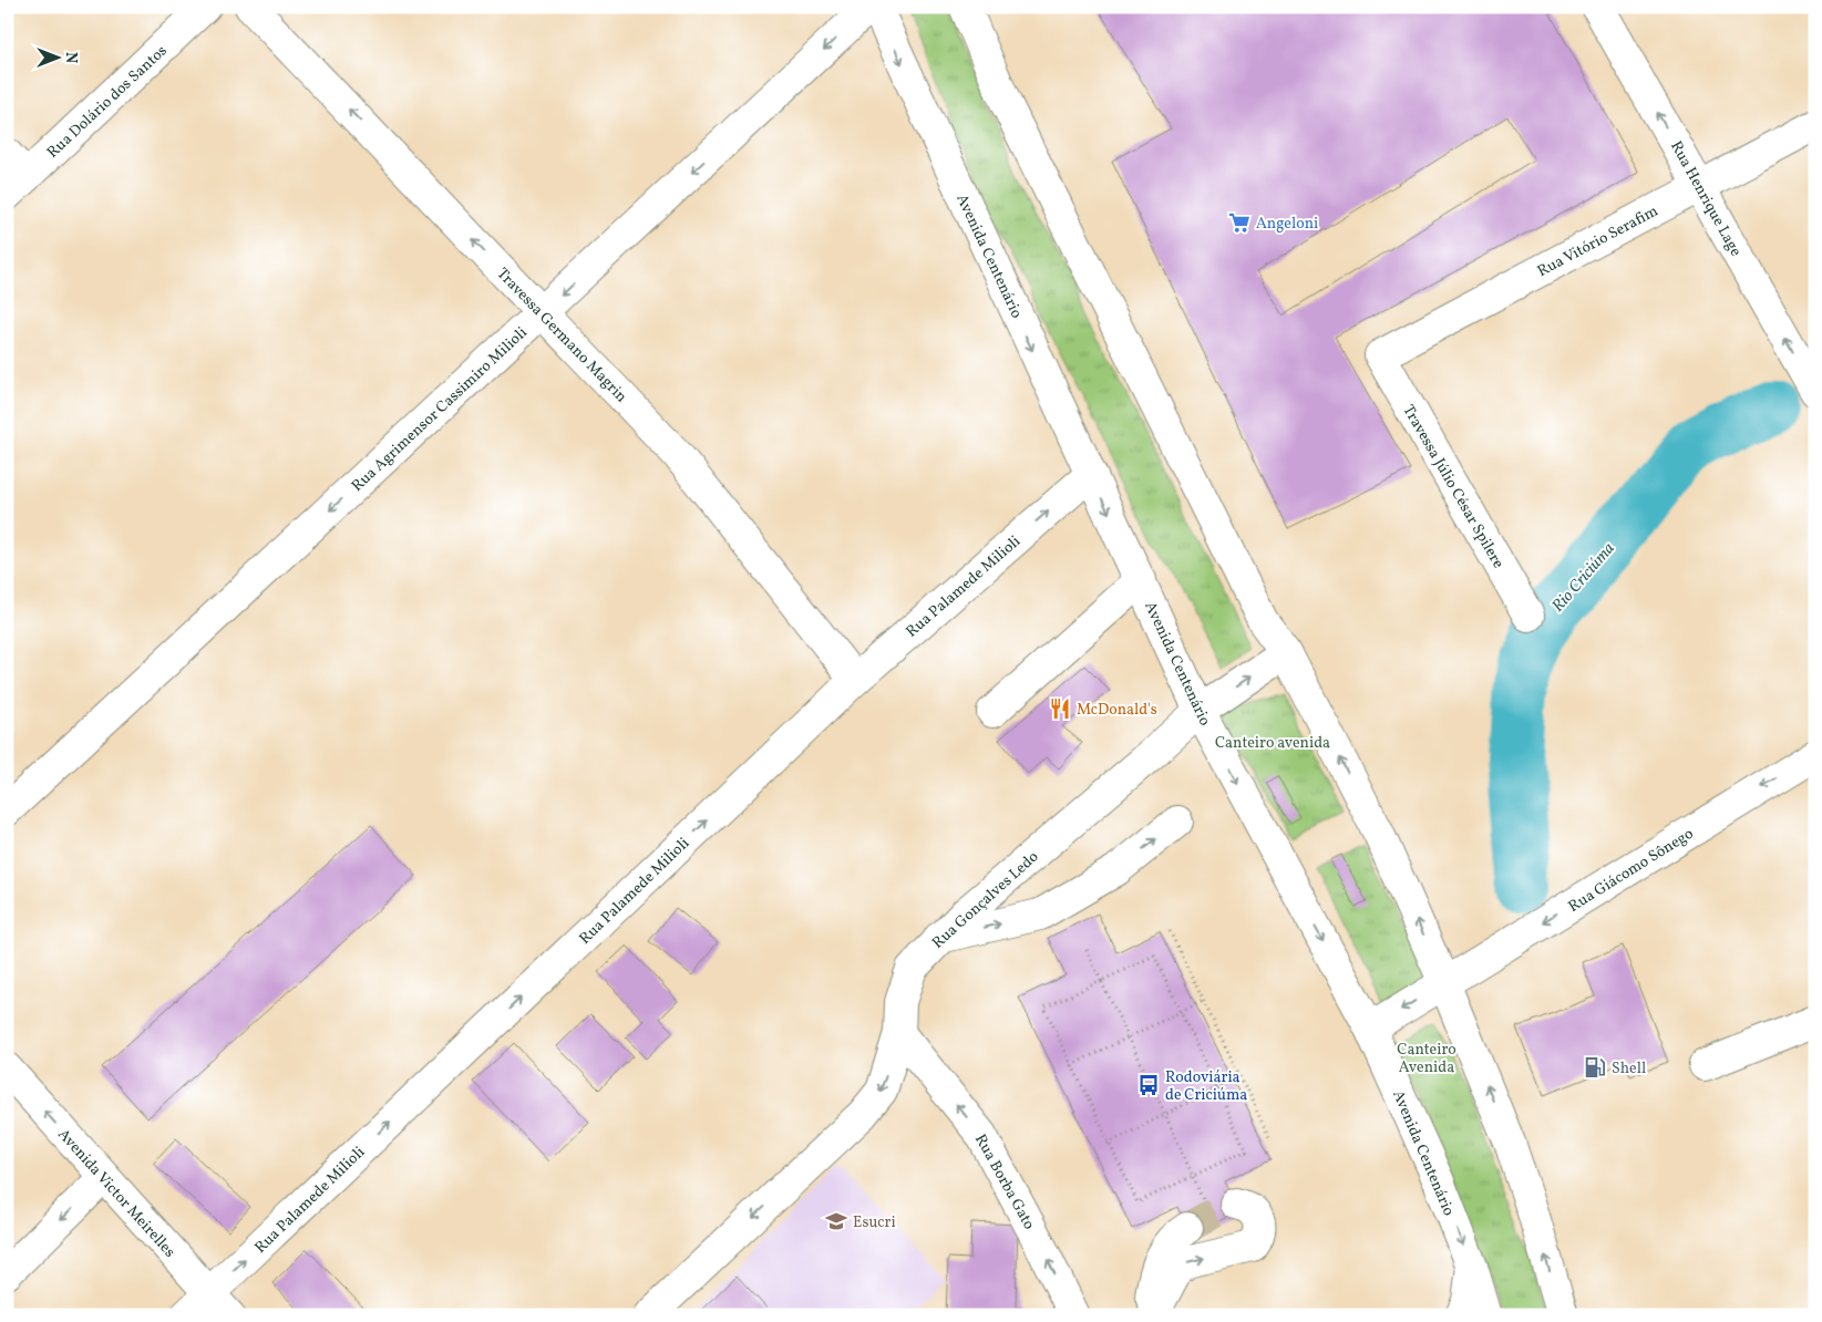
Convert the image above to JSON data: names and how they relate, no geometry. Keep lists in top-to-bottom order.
{
  "streets": {
    "street": [
      "Rua Dolário dos Santos",
      "Rua Henrique Lage",
      "Rua Vitório Serafim",
      "Avenida Centenário",
      "Travessa Germano Magrin",
      "Rua Agrimensor Cassimiro Milioli",
      "Travessa Júlio César Spilere",
      "Rua Palamede Milioli",
      "Rua Giácomo Sônego",
      "Rua Gonçalves Ledo",
      "Rua Borba Gato",
      "Avenida Victor Meirelles"
    ]
  },
  "crossings": [
    ["Rua Henrique Lage", "Rua Vitório Serafim"],
    ["Rua Vitório Serafim", "Travessa Júlio César Spilere"],
    ["Avenida Centenário", "Rua Palamede Milioli"],
    ["Avenida Centenário", "Rua Giácomo Sônego"],
    ["Avenida Centenário", "Rua Gonçalves Ledo"],
    ["Travessa Germano Magrin", "Rua Agrimensor Cassimiro Milioli"],
    ["Travessa Germano Magrin", "Rua Palamede Milioli"],
    ["Rua Palamede Milioli", "Avenida Victor Meirelles"],
    ["Rua Gonçalves Ledo", "Rua Borba Gato"]
  ],
  "one_way": [
    "Rua Henrique Lage",
    "Travessa Germano Magrin",
    "Rua Agrimensor Cassimiro Milioli",
    "Rua Palamede Milioli",
    "Rua Giácomo Sônego",
    "Rua Borba Gato",
    "Avenida Victor Meirelles"
  ],
  "water": ["Rio Criciúma"],
  "parks": ["Canteiro avenida", "Canteiro Avenida"],
  "places": {
    "supermarket": ["Angeloni"],
    "restaurant": ["McDonald's"],
    "fuel station": ["Shell"],
    "bus stop": ["Rodoviária de Criciúma"],
    "school or university": ["Esucri"]
  },
  "north": "right"
}
